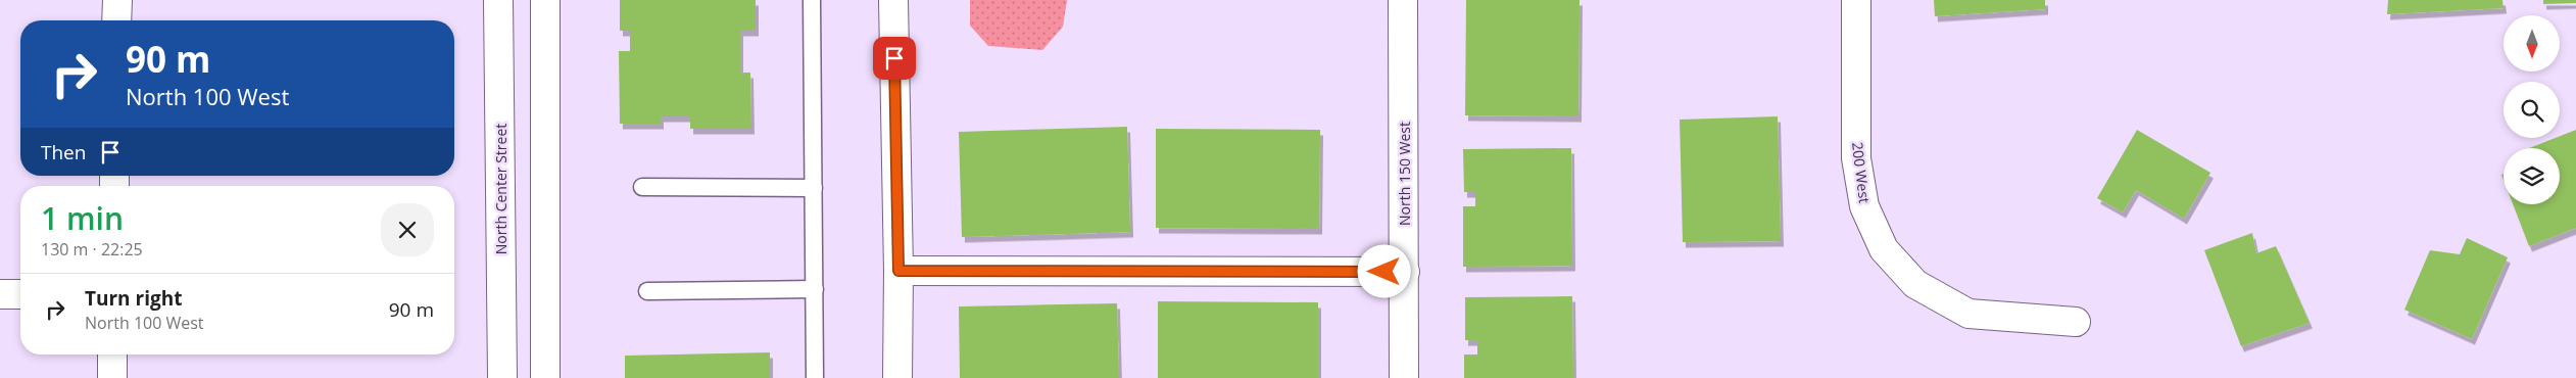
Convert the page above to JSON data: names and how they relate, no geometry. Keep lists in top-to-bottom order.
{
  "streets": {
    "street": ["200 West", "North 150 West", "North Center Street"]
  },
  "north": "bottom",
  "page": {
    "turn": ["90 m", "North 100 West"],
    "then": "Then",
    "heading": ["1 min", "130 m · 22:25"],
    "list": [
      {
        "name": "Turn right",
        "note": "North 100 West",
        "value": "90 m"
      }
    ]
  }
}
